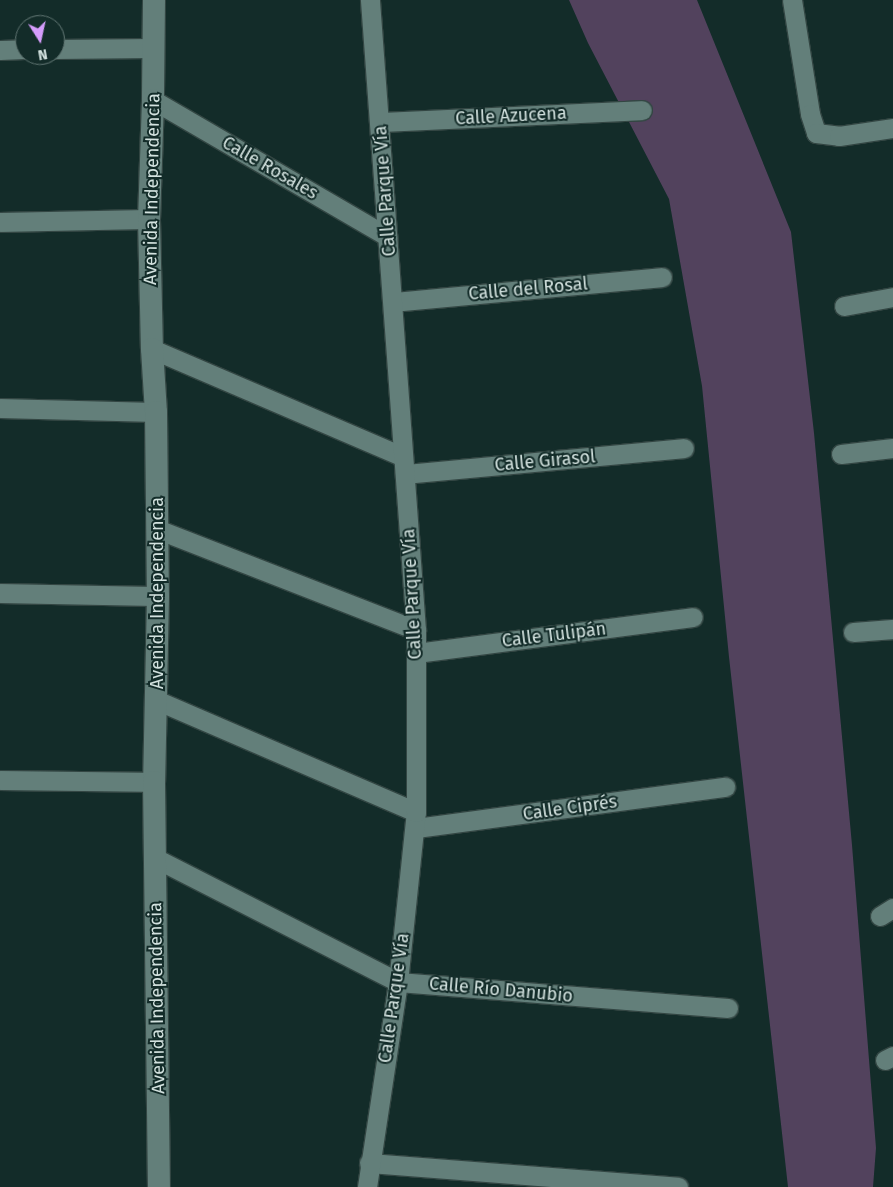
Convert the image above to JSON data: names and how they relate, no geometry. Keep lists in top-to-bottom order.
{
  "streets": {
    "street": [
      "Calle Azucena",
      "Calle Rosales",
      "Avenida Independencia",
      "Calle Parque Vía",
      "Calle del Rosal",
      "Calle Girasol",
      "Calle Tulipán",
      "Calle Ciprés",
      "Calle Río Danubio"
    ]
  },
  "crossings": [
    ["Calle Azucena", "Calle Parque Vía"],
    ["Calle Rosales", "Avenida Independencia"],
    ["Calle Rosales", "Calle Parque Vía"],
    ["Avenida Independencia", "Calle Río Danubio"],
    ["Calle Parque Vía", "Calle del Rosal"],
    ["Calle Parque Vía", "Calle Girasol"],
    ["Calle Parque Vía", "Calle Tulipán"],
    ["Calle Parque Vía", "Calle Ciprés"],
    ["Calle Parque Vía", "Calle Río Danubio"]
  ],
  "north": "bottom"
}
